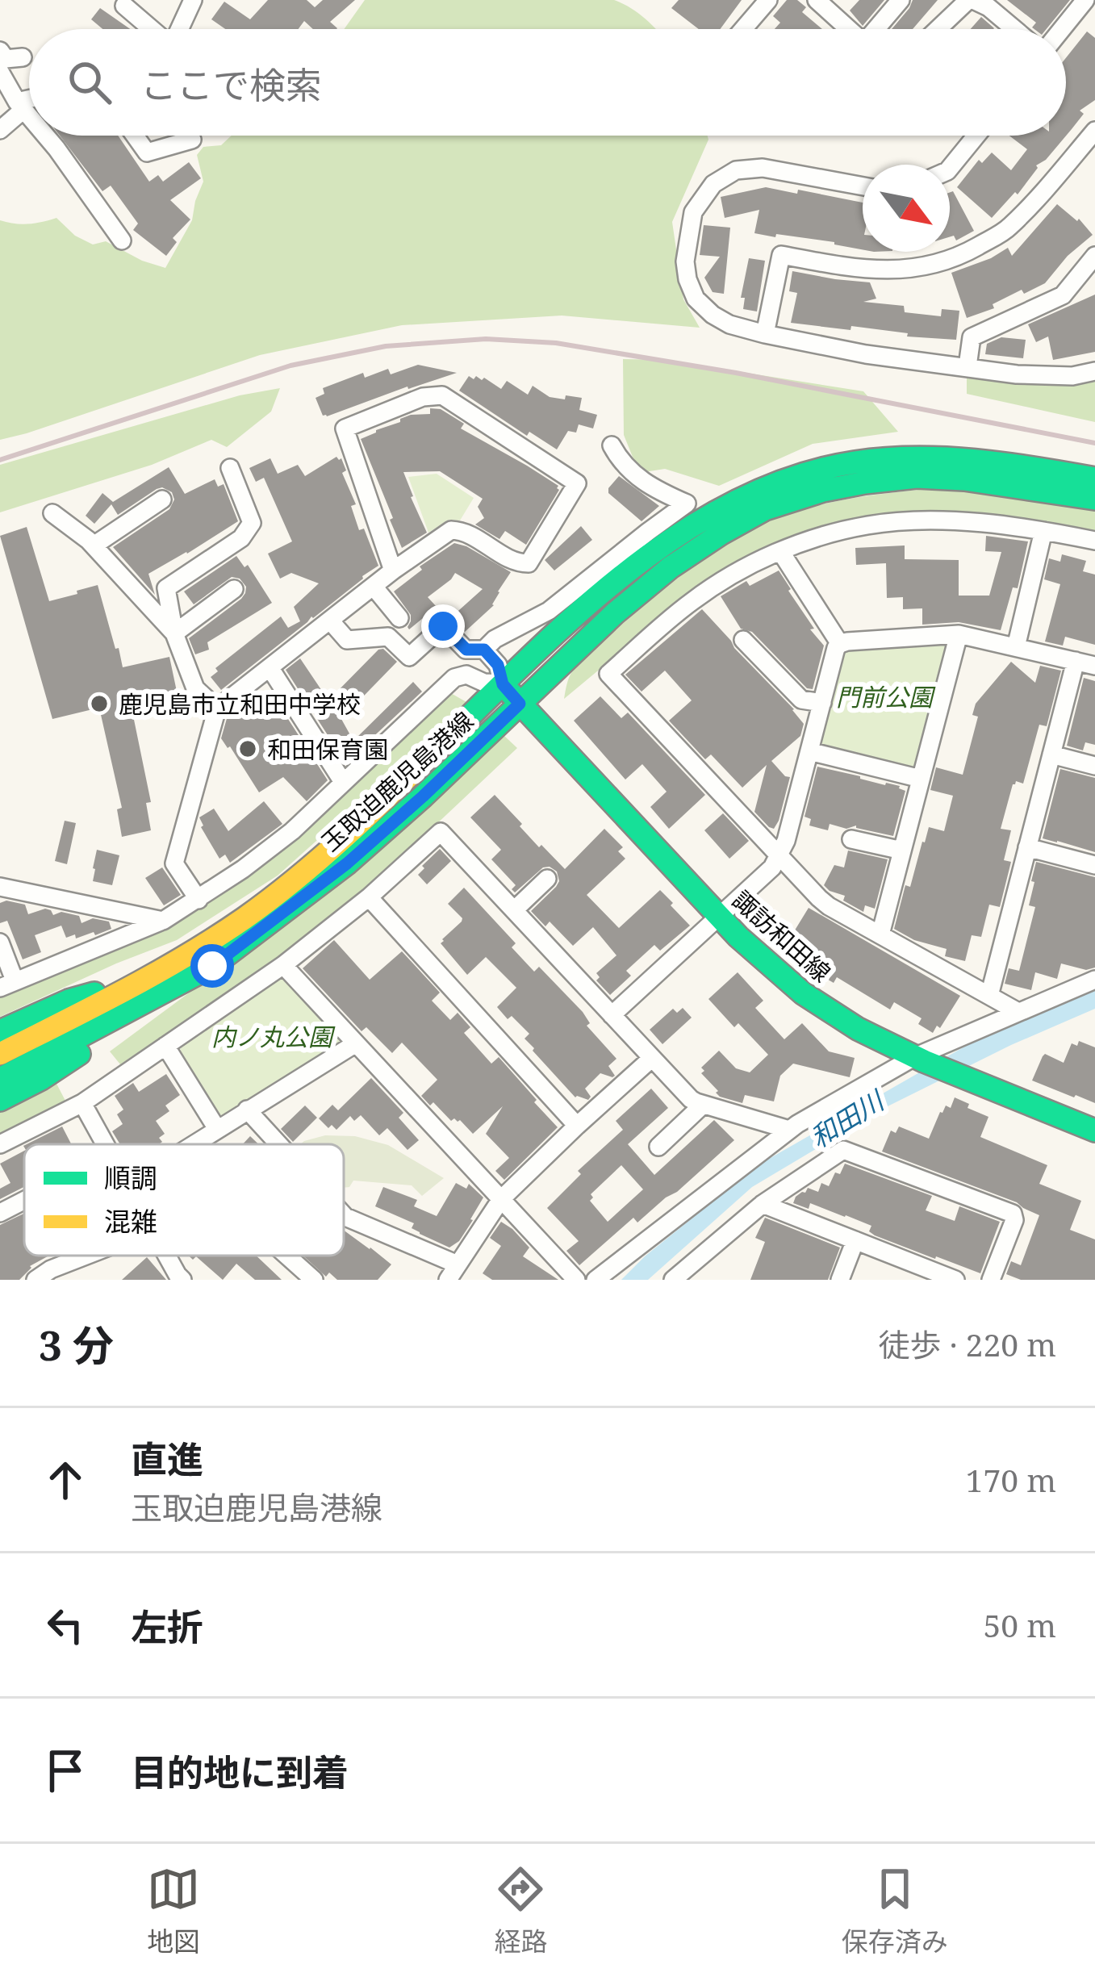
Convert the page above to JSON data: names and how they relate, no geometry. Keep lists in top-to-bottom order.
{
  "streets": {
    "main road": ["玉取迫鹿児島港線", "諏訪和田線"]
  },
  "crossings": [
    ["玉取迫鹿児島港線", "諏訪和田線"]
  ],
  "water": ["和田川"],
  "parks": ["門前公園", "内ノ丸公園"],
  "places": ["鹿児島市立和田中学校", "和田保育園"],
  "legend": ["順調", "混雑"],
  "north": "bottom right",
  "page": {
    "search": "ここで検索",
    "heading": ["3 分", "徒歩 · 220 m"],
    "list": [
      ["直進", "玉取迫鹿児島港線", "170 m"],
      ["左折", "50 m"],
      "目的地に到着"
    ],
    "nav": ["地図", "経路", "保存済み"]
  }
}
